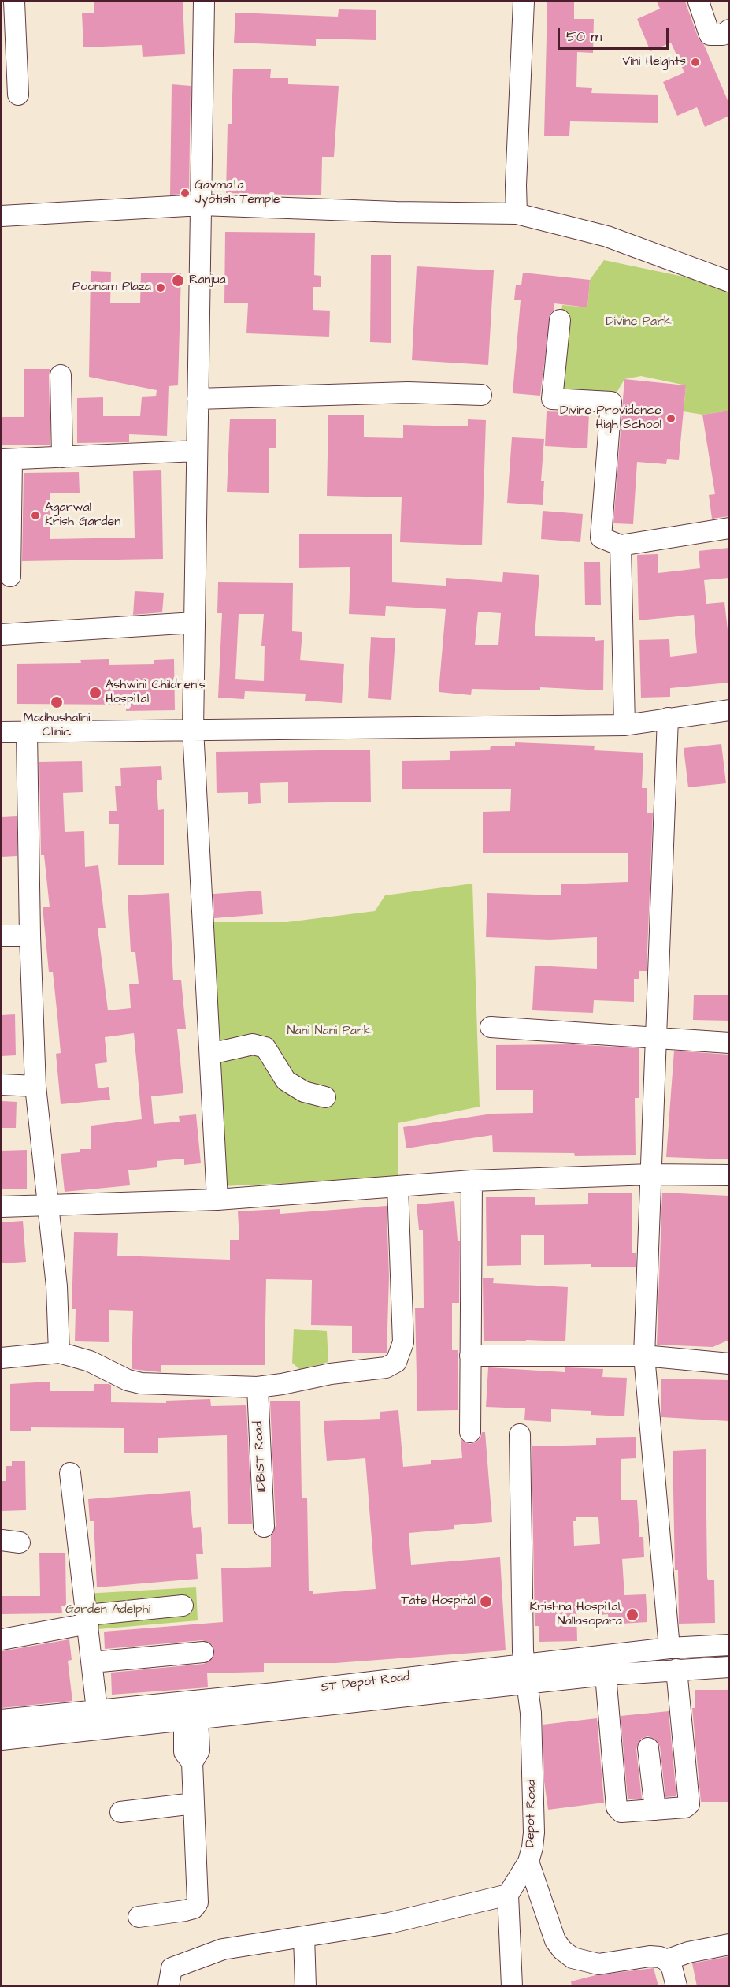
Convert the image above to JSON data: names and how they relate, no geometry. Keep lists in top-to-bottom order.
{
  "streets": {
    "street": ["IDBIST Road", "ST Depot Road", "Depot Road"]
  },
  "crossings": [
    ["ST Depot Road", "Depot Road"]
  ],
  "parks": ["Divine Park", "Nani Nani Park", "Garden Adelphi"],
  "places": [
    "Vini Heights",
    "Gavmata Jyotish Temple",
    "Ranjua",
    "Poonam Plaza",
    "Divine Providence High School",
    "Agarwal Krish Garden",
    "Ashwini Children's Hospital",
    "Madhushalini Clinic",
    "Tate Hospital",
    "Krishna Hospital, Nallasopara"
  ],
  "scale_bar": "50 m"
}
